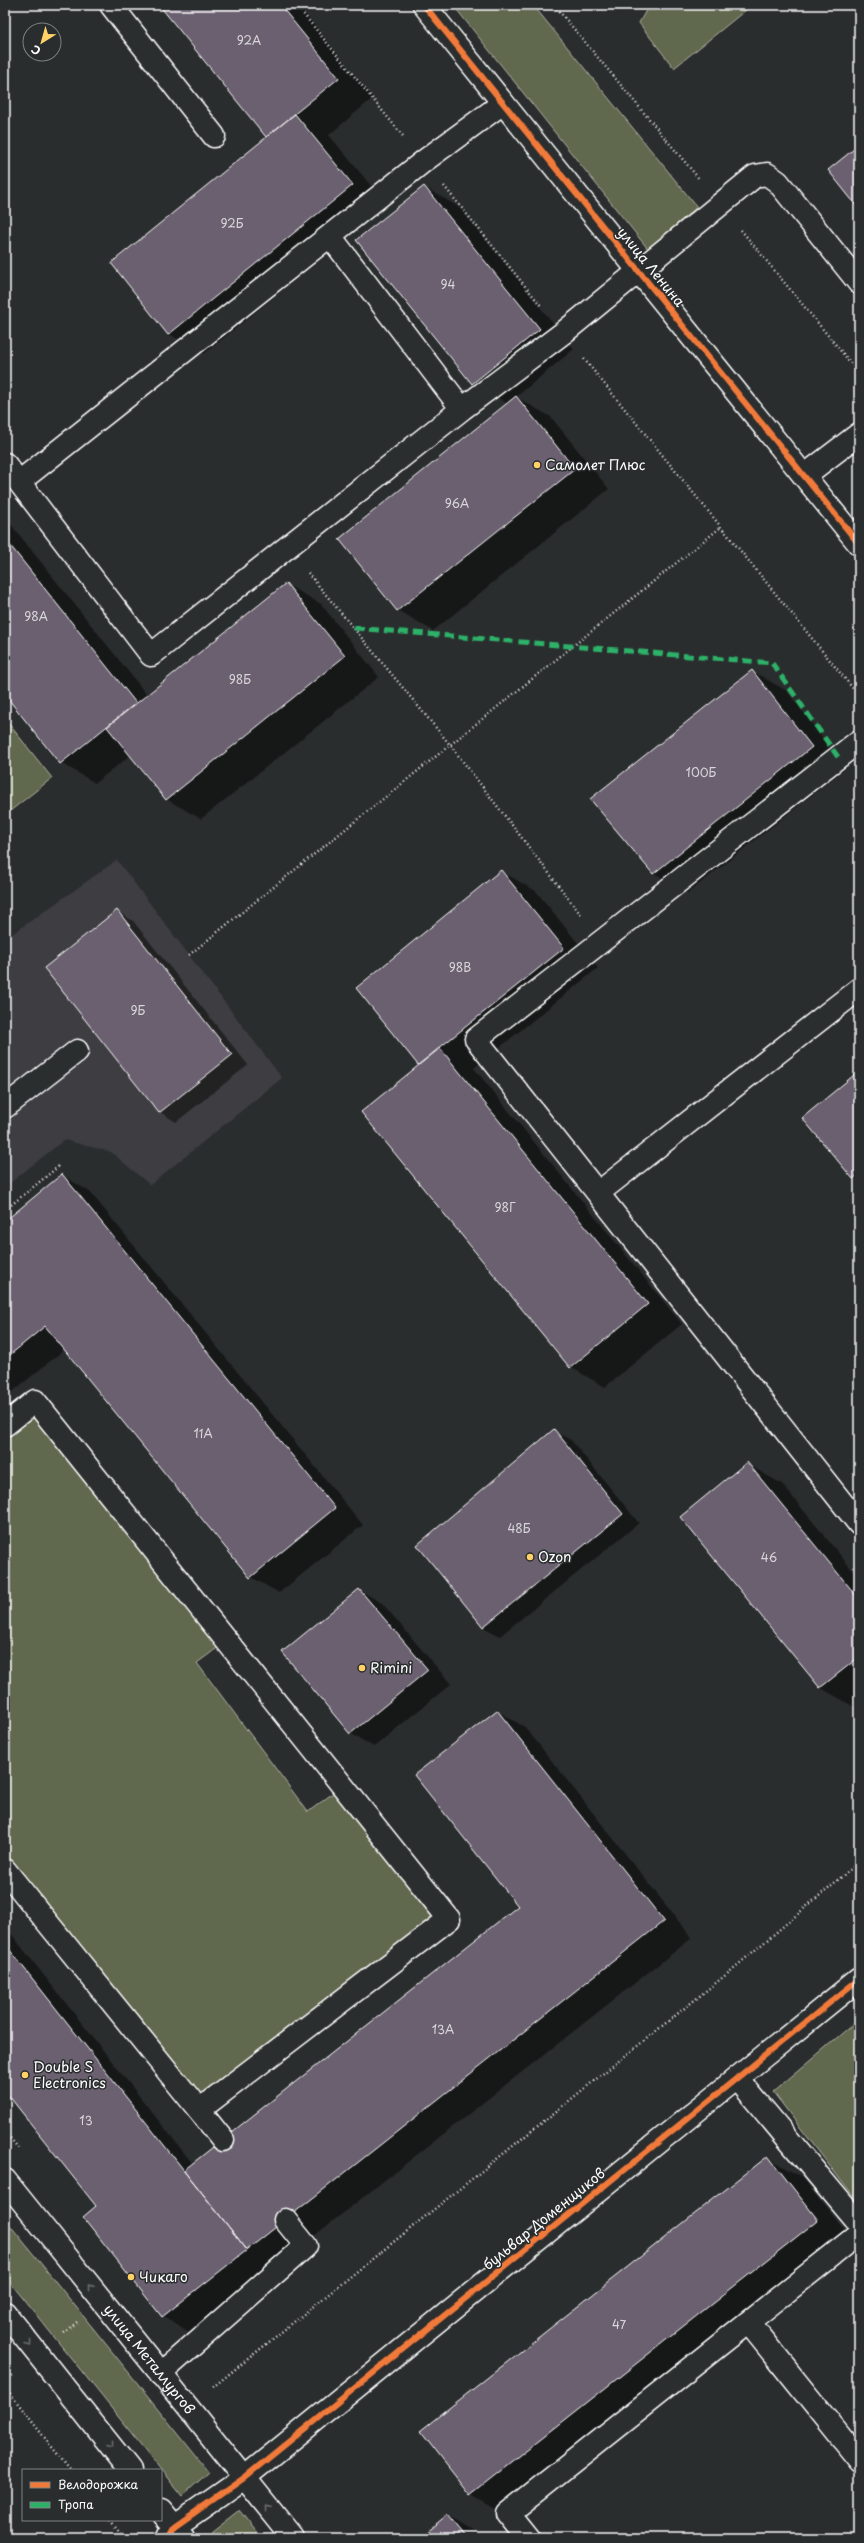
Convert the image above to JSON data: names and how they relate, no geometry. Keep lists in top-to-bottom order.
{
  "streets": {
    "street": ["улица Ленина", "бульвар Доменщиков", "улица Металлургов"]
  },
  "crossings": [
    ["бульвар Доменщиков", "улица Металлургов"]
  ],
  "places": [
    "Самолет Плюс",
    "Ozon",
    "Rimini",
    "Double S Electronics",
    "Чикаго"
  ],
  "house_numbers": [
    "92А",
    "92Б",
    "94",
    "96А",
    "98А",
    "98Б",
    "100Б",
    "98В",
    "9Б",
    "98Г",
    "11А",
    "48Б",
    "46",
    "13А",
    "13",
    "47"
  ],
  "legend": ["Велодорожка", "Тропа"],
  "north": "bottom left"
}
